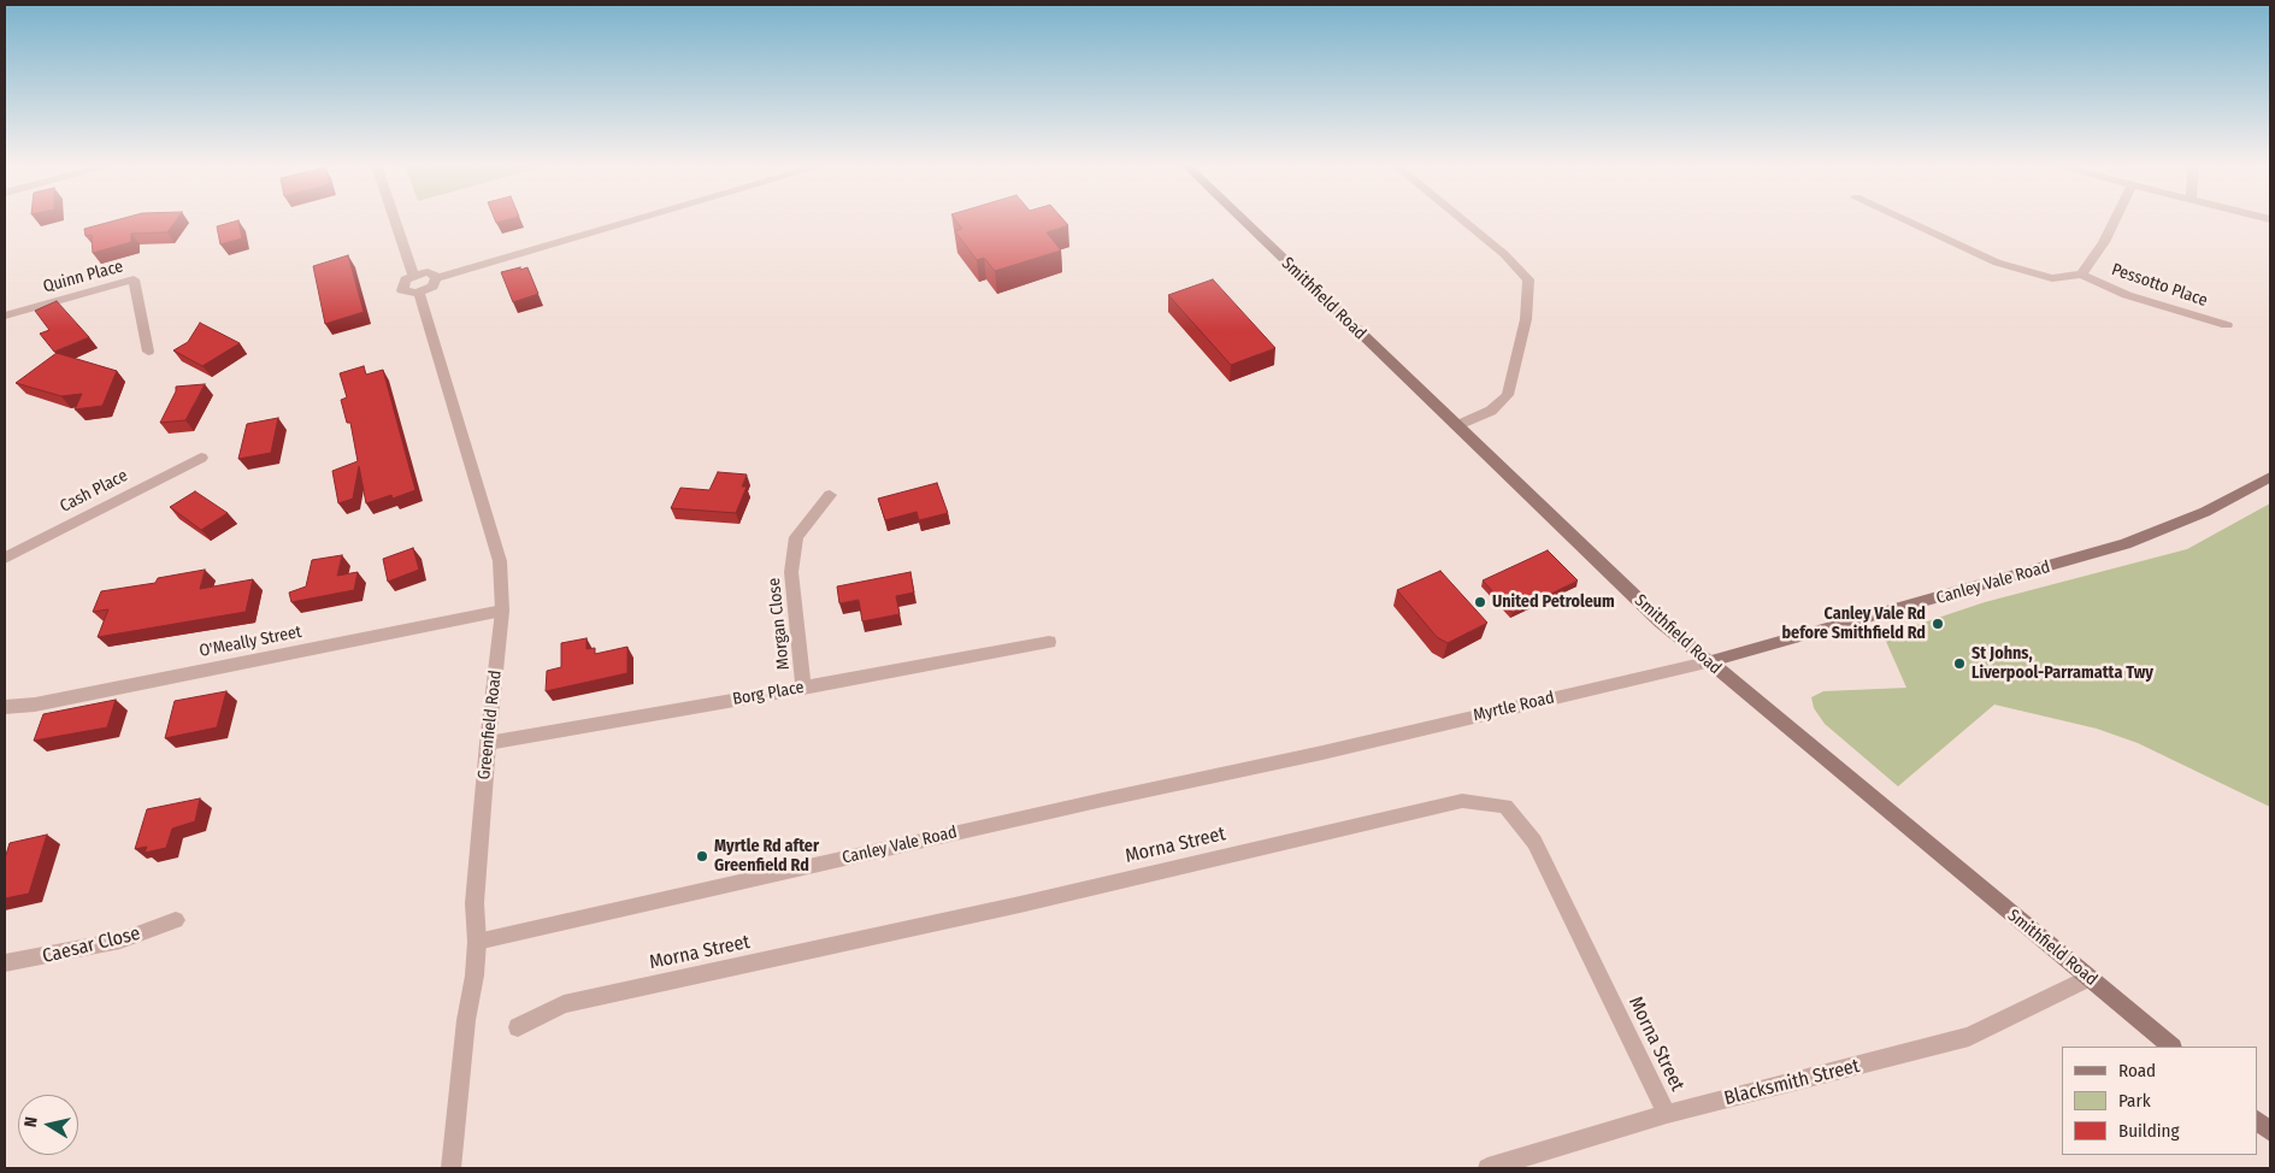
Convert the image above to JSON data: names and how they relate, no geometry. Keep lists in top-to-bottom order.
{
  "streets": {
    "main road": ["Smithfield Road", "Canley Vale Road"],
    "street": [
      "Quinn Place",
      "Pessotto Place",
      "Cash Place",
      "Morgan Close",
      "O'Meally Street",
      "Borg Place",
      "Myrtle Road",
      "Greenfield Road",
      "Morna Street",
      "Caesar Close",
      "Blacksmith Street"
    ]
  },
  "crossings": [
    ["Smithfield Road", "Canley Vale Road"],
    ["Smithfield Road", "Myrtle Road"],
    ["Smithfield Road", "Blacksmith Street"],
    ["Canley Vale Road", "Myrtle Road"],
    ["Canley Vale Road", "Greenfield Road"],
    ["Morgan Close", "Borg Place"],
    ["O'Meally Street", "Greenfield Road"],
    ["Borg Place", "Greenfield Road"],
    ["Morna Street", "Blacksmith Street"]
  ],
  "places": [
    "United Petroleum",
    "Canley Vale Rd before Smithfield Rd",
    "St Johns, Liverpool-Parramatta Twy",
    "Myrtle Rd after Greenfield Rd"
  ],
  "legend": ["Road", "Park", "Building"],
  "north": "left"
}
